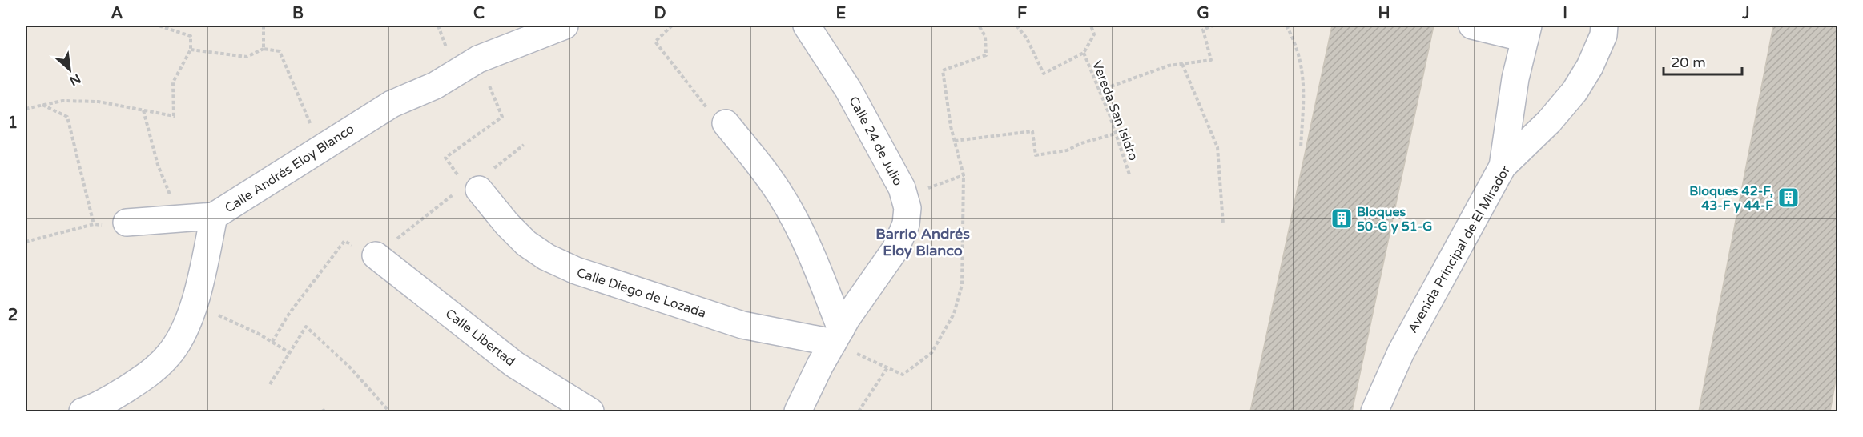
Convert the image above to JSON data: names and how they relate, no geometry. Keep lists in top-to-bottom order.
{
  "streets": {
    "street": [
      "Calle 24 de Julio",
      "Calle Andrés Eloy Blanco",
      "Avenida Principal de El Mirador",
      "Calle Diego de Lozada",
      "Calle Libertad"
    ],
    "path": ["Vereda San Isidro"]
  },
  "crossings": [
    ["Calle 24 de Julio", "Calle Diego de Lozada"]
  ],
  "districts": ["Barrio Andrés Eloy Blanco"],
  "places": {
    "building": ["Bloques 42-F, 43-F y 44-F", "Bloques 50-G y 51-G"]
  },
  "scale_bar": "20 m",
  "north": "bottom right",
  "grid": {
    "columns": [
      "A",
      "B",
      "C",
      "D",
      "E",
      "F",
      "G",
      "H",
      "I",
      "J"
    ],
    "rows": ["1", "2"]
  }
}
